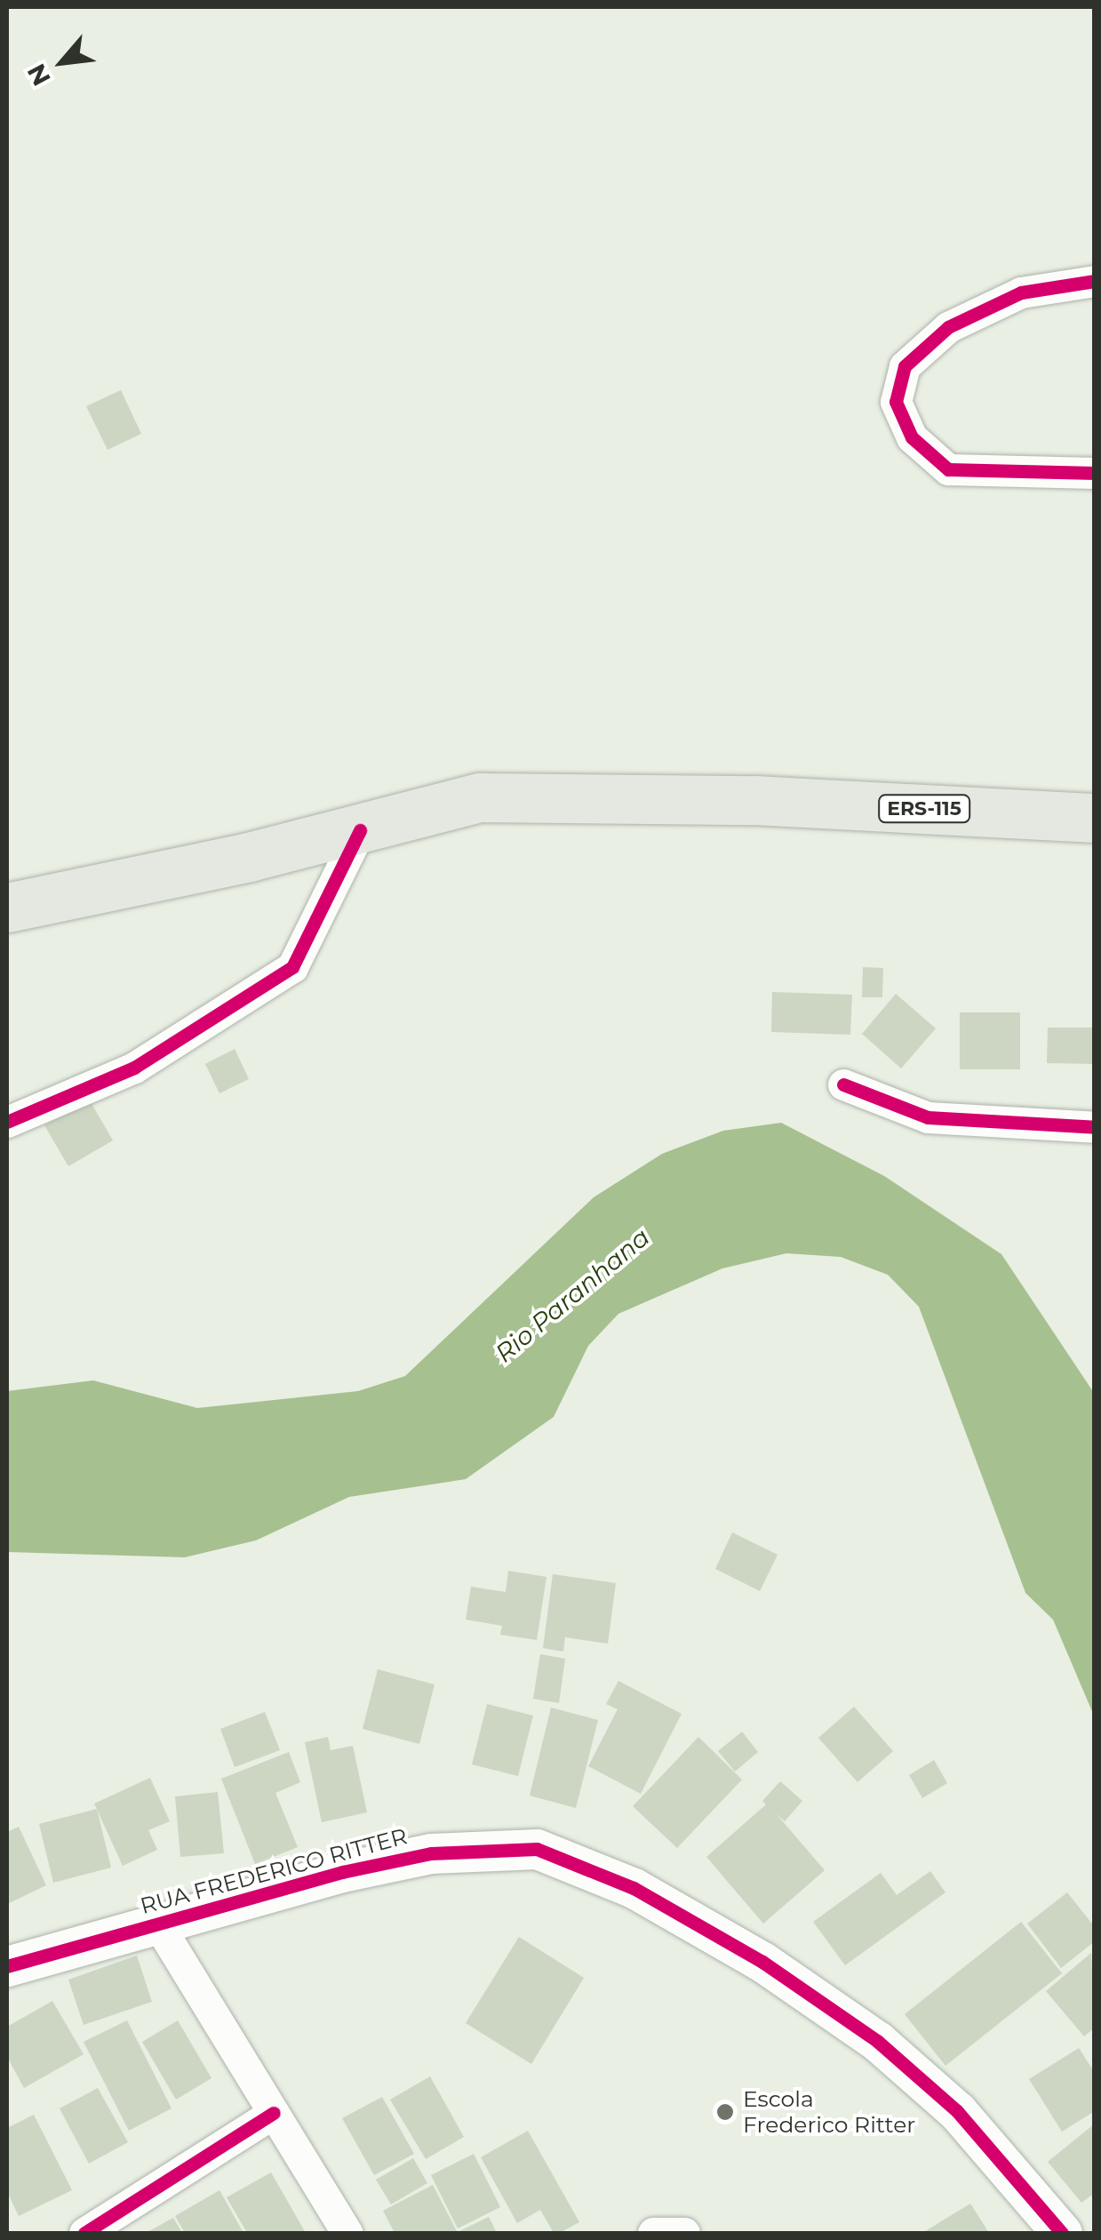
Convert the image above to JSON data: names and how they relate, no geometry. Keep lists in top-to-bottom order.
{
  "streets": {
    "main road": ["ERS-115"],
    "street": ["RUA FREDERICO RITTER"]
  },
  "water": ["Rio Paranhana"],
  "places": ["Escola Frederico Ritter"],
  "north": "bottom left"
}
